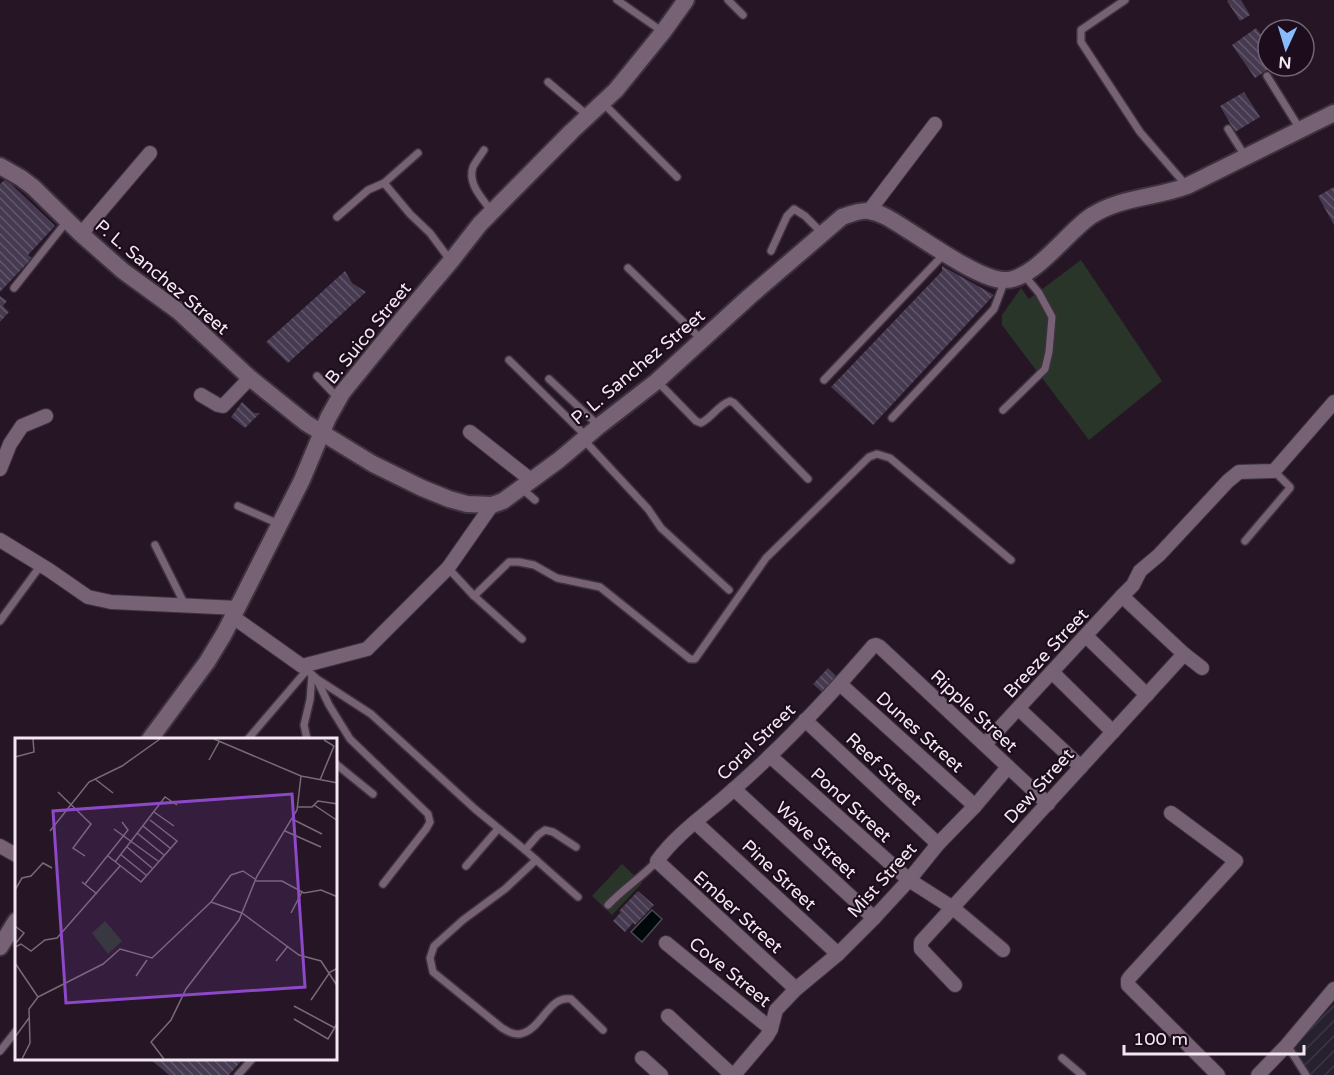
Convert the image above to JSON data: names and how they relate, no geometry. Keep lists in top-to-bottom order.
{
  "streets": {
    "street": [
      "P. L. Sanchez Street",
      "B. Suico Street",
      "Breeze Street",
      "Ripple Street",
      "Dunes Street",
      "Coral Street",
      "Reef Street",
      "Dew Street",
      "Pond Street",
      "Wave Street",
      "Pine Street",
      "Mist Street",
      "Ember Street",
      "Cove Street"
    ]
  },
  "crossings": [
    ["P. L. Sanchez Street", "B. Suico Street"],
    ["Breeze Street", "Ripple Street"],
    ["Ripple Street", "Coral Street"],
    ["Ripple Street", "Dew Street"],
    ["Ripple Street", "Mist Street"],
    ["Dunes Street", "Coral Street"],
    ["Dunes Street", "Mist Street"],
    ["Coral Street", "Reef Street"],
    ["Coral Street", "Pond Street"],
    ["Coral Street", "Wave Street"],
    ["Coral Street", "Pine Street"],
    ["Coral Street", "Ember Street"],
    ["Reef Street", "Mist Street"],
    ["Dew Street", "Pond Street"],
    ["Pond Street", "Mist Street"],
    ["Wave Street", "Mist Street"],
    ["Pine Street", "Mist Street"],
    ["Mist Street", "Ember Street"],
    ["Mist Street", "Cove Street"]
  ],
  "scale_bar": "100 m",
  "north": "bottom"
}
